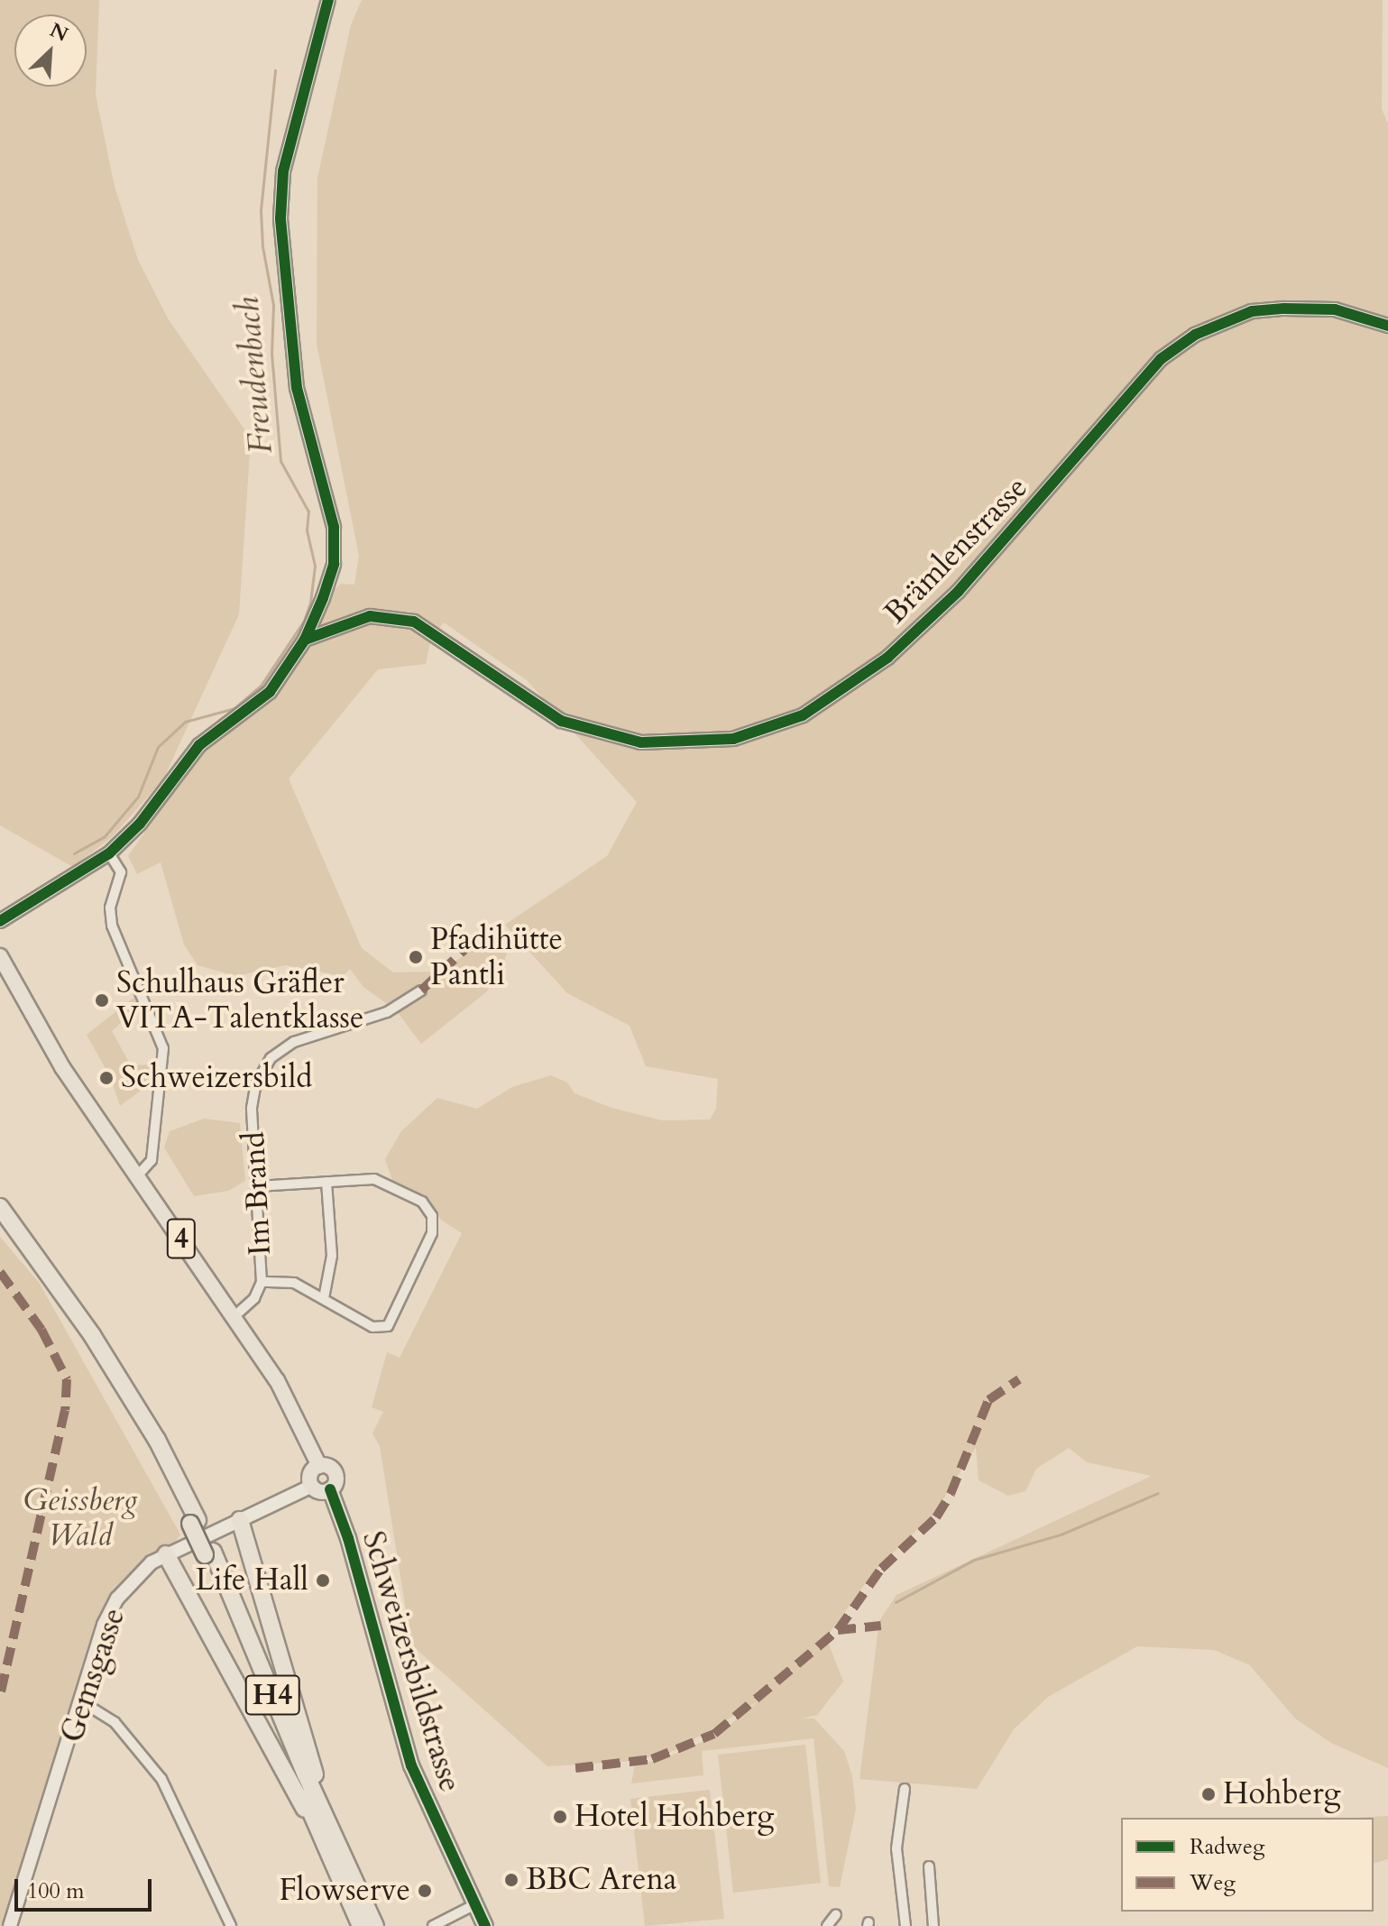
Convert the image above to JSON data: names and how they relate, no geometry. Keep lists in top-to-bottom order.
{
  "streets": {
    "highway": ["H4"],
    "main road": ["4", "Schweizersbildstrasse"],
    "street": ["Brämlenstrasse", "Im Brand", "Gemsgasse"]
  },
  "crossings": [
    ["Im Brand", "4"],
    ["4", "Schweizersbildstrasse"],
    ["4", "Gemsgasse"],
    ["Schweizersbildstrasse", "Gemsgasse"]
  ],
  "water": ["Freudenbach"],
  "parks": ["Geissberg Wald"],
  "places": [
    "Pfadihütte Pantli",
    "Schulhaus Gräfler VITA-Talentklasse",
    "Schweizersbild",
    "Life Hall",
    "Hohberg",
    "Hotel Hohberg",
    "BBC Arena",
    "Flowserve"
  ],
  "legend": ["Radweg", "Weg"],
  "scale_bar": "100 m",
  "north": "top right"
}
